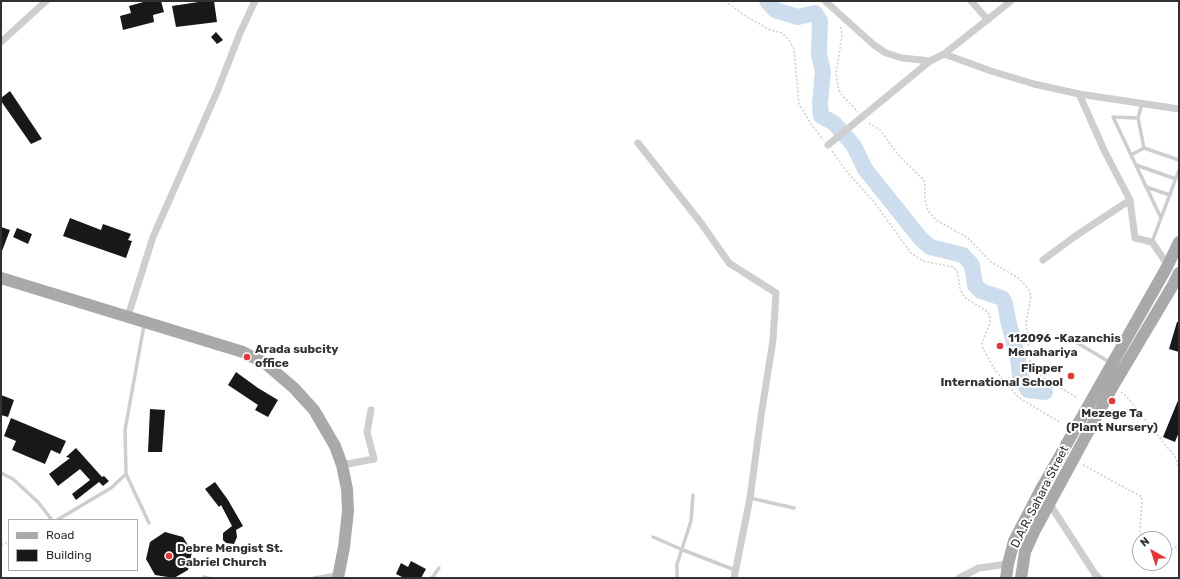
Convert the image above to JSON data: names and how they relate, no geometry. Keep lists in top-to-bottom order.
{
  "streets": {
    "main road": ["D.A.R. Sahara Street"]
  },
  "places": [
    "112096 -Kazanchis Menahariya",
    "Arada subcity office",
    "Flipper International School",
    "Mezege Ta (Plant Nursery)",
    "Debre Mengist St. Gabriel Church"
  ],
  "legend": ["Road", "Building"],
  "north": "top left"
}
